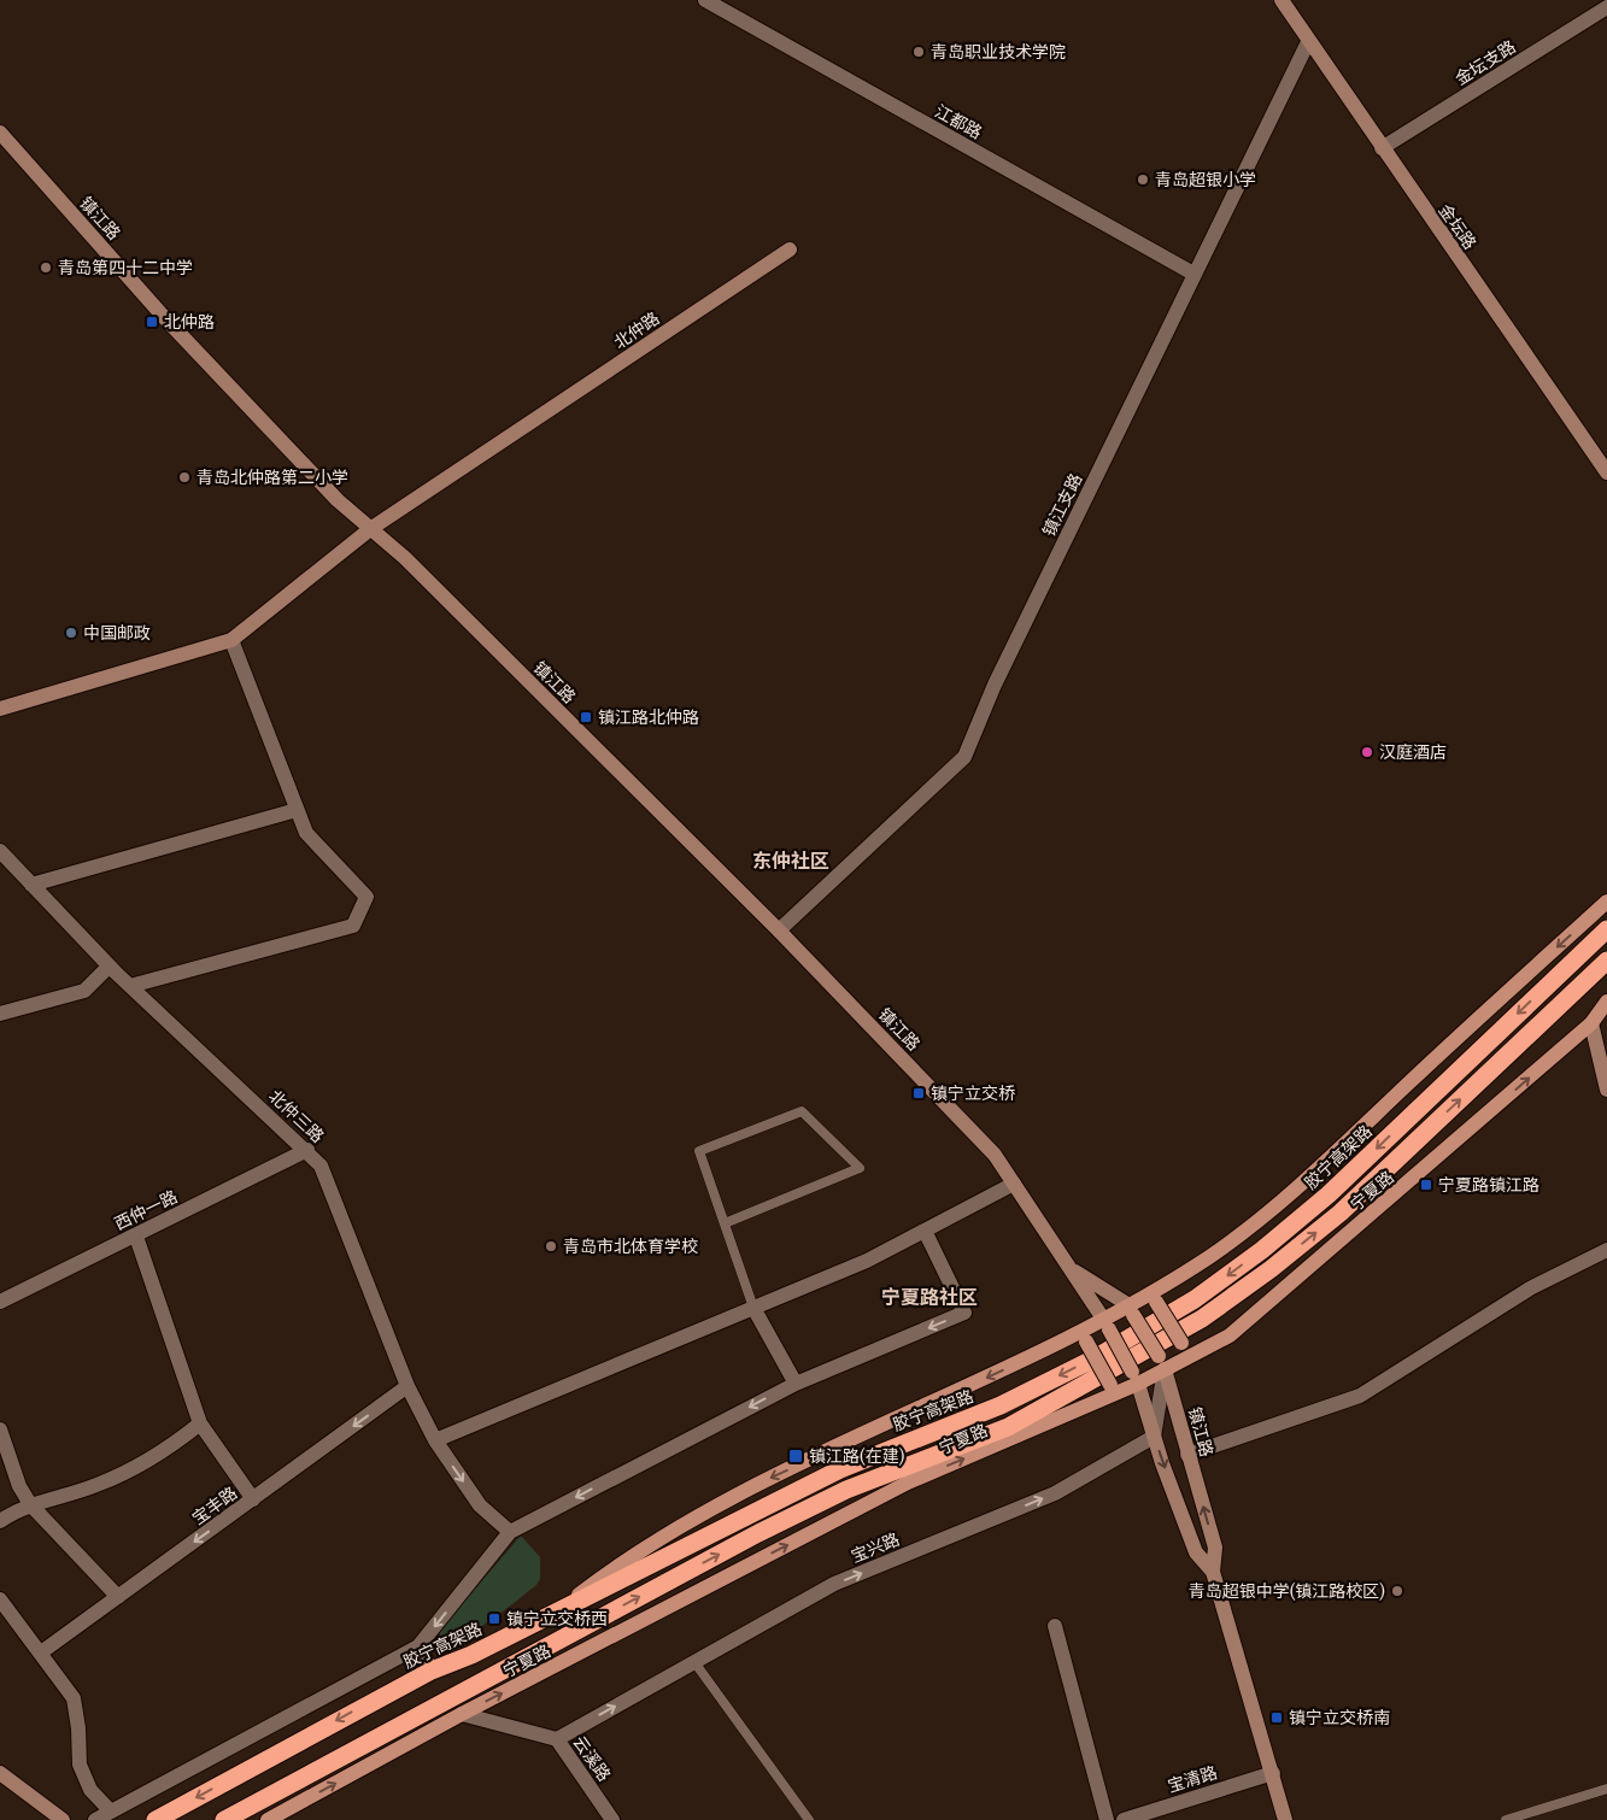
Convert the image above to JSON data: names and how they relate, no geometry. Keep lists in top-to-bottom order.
{
  "streets": {
    "highway": ["胶宁高架路"],
    "main road": ["镇江路", "宁夏路"],
    "street": [
      "金坛支路",
      "江都路",
      "金坛路",
      "北仲路",
      "镇江支路",
      "北仲三路",
      "西仲一路",
      "宝丰路",
      "宝兴路",
      "云溪路",
      "宝清路"
    ]
  },
  "crossings": [
    ["金坛支路", "金坛路"],
    ["江都路", "镇江支路"],
    ["镇江路", "北仲路"],
    ["镇江路", "镇江支路"],
    ["镇江路", "宁夏路"],
    ["镇江路", "宝兴路"],
    ["镇江路", "宝清路"],
    ["金坛路", "镇江支路"],
    ["北仲三路", "西仲一路"],
    ["北仲三路", "宝丰路"],
    ["宁夏路", "云溪路"],
    ["宝兴路", "云溪路"]
  ],
  "one_way": ["宝兴路"],
  "districts": ["东仲社区", "宁夏路社区"],
  "places": {
    "other": [
      "青岛职业技术学院",
      "青岛超银小学",
      "青岛第四十二中学",
      "青岛北仲路第二小学",
      "中国邮政",
      "汉庭酒店",
      "青岛市北体育学校",
      "青岛超银中学(镇江路校区)"
    ],
    "transit": [
      "北仲路",
      "镇江路北仲路",
      "镇宁立交桥",
      "宁夏路镇江路",
      "镇江路(在建)",
      "镇宁立交桥西",
      "镇宁立交桥南"
    ]
  }
}
